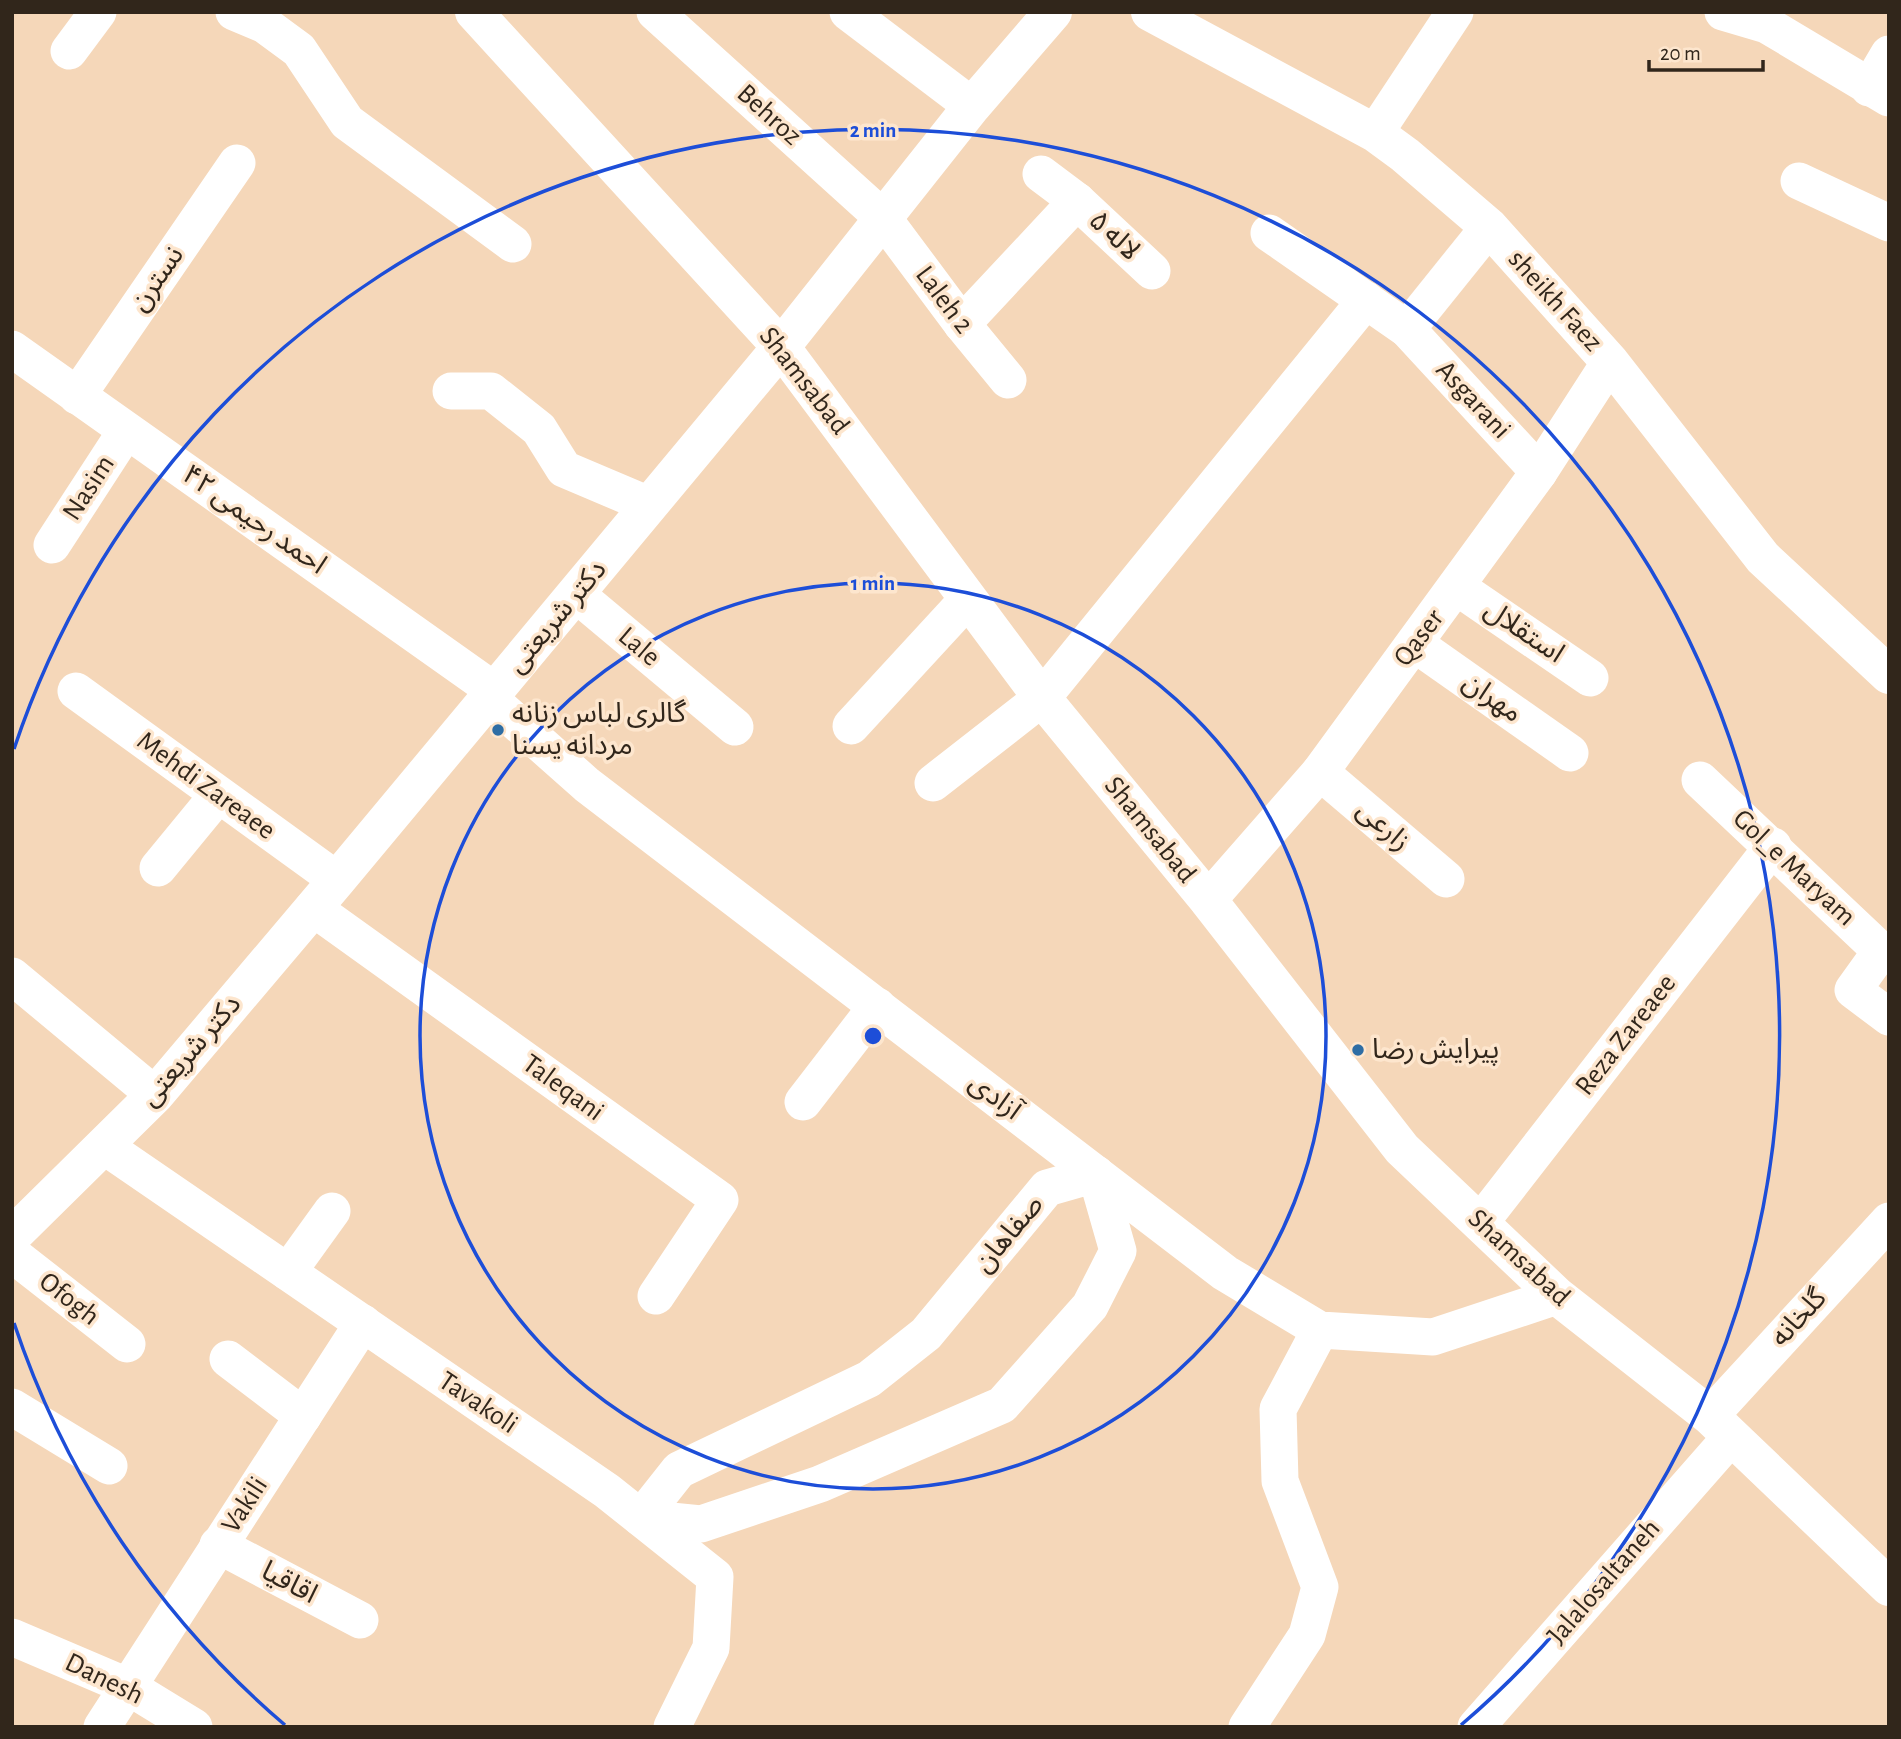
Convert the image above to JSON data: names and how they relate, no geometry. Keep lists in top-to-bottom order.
{
  "streets": {
    "street": [
      "Behroz",
      "لاله ۵",
      "نسترن",
      "Laleh 2",
      "sheikh Faez",
      "Shamsabad",
      "Asgarani",
      "Nasim",
      "۴۲ احمد رحیمی",
      "دکتر شریعتی",
      "استقلال",
      "Qaser",
      "Lale",
      "مهران",
      "Mehdi Zareaee",
      "زارعی",
      "Gol_e Maryam",
      "Reza Zareaee",
      "Taleqani",
      "آزادی",
      "صفاهان",
      "Ofogh",
      "گلخانه",
      "Tavakoli",
      "Vakili",
      "Jalalosaltaneh",
      "اقاقیا",
      "Danesh"
    ]
  },
  "crossings": [
    ["Behroz", "Laleh 2"],
    ["Behroz", "دکتر شریعتی"],
    ["نسترن", "۴۲ احمد رحیمی"],
    ["Laleh 2", "دکتر شریعتی"],
    ["sheikh Faez", "Qaser"],
    ["Shamsabad", "دکتر شریعتی"],
    ["Shamsabad", "Qaser"],
    ["Shamsabad", "Reza Zareaee"],
    ["Shamsabad", "آزادی"],
    ["Shamsabad", "گلخانه"],
    ["Shamsabad", "Jalalosaltaneh"],
    ["Asgarani", "Qaser"],
    ["Nasim", "۴۲ احمد رحیمی"],
    ["۴۲ احمد رحیمی", "دکتر شریعتی"],
    ["۴۲ احمد رحیمی", "آزادی"],
    ["دکتر شریعتی", "Lale"],
    ["دکتر شریعتی", "Mehdi Zareaee"],
    ["دکتر شریعتی", "Taleqani"],
    ["دکتر شریعتی", "آزادی"],
    ["دکتر شریعتی", "Tavakoli"],
    ["استقلال", "Qaser"],
    ["Qaser", "مهران"],
    ["Qaser", "زارعی"],
    ["Mehdi Zareaee", "Taleqani"],
    ["Gol_e Maryam", "Reza Zareaee"],
    ["آزادی", "صفاهان"],
    ["صفاهان", "Tavakoli"],
    ["گلخانه", "Jalalosaltaneh"],
    ["Tavakoli", "Vakili"],
    ["Vakili", "اقاقیا"],
    ["Vakili", "Danesh"]
  ],
  "places": ["گالری لباس زنانه مردانه یسنا", "پیرایش رضا"],
  "scale_bar": "20 m",
  "rings": ["2 min", "1 min"]
}
